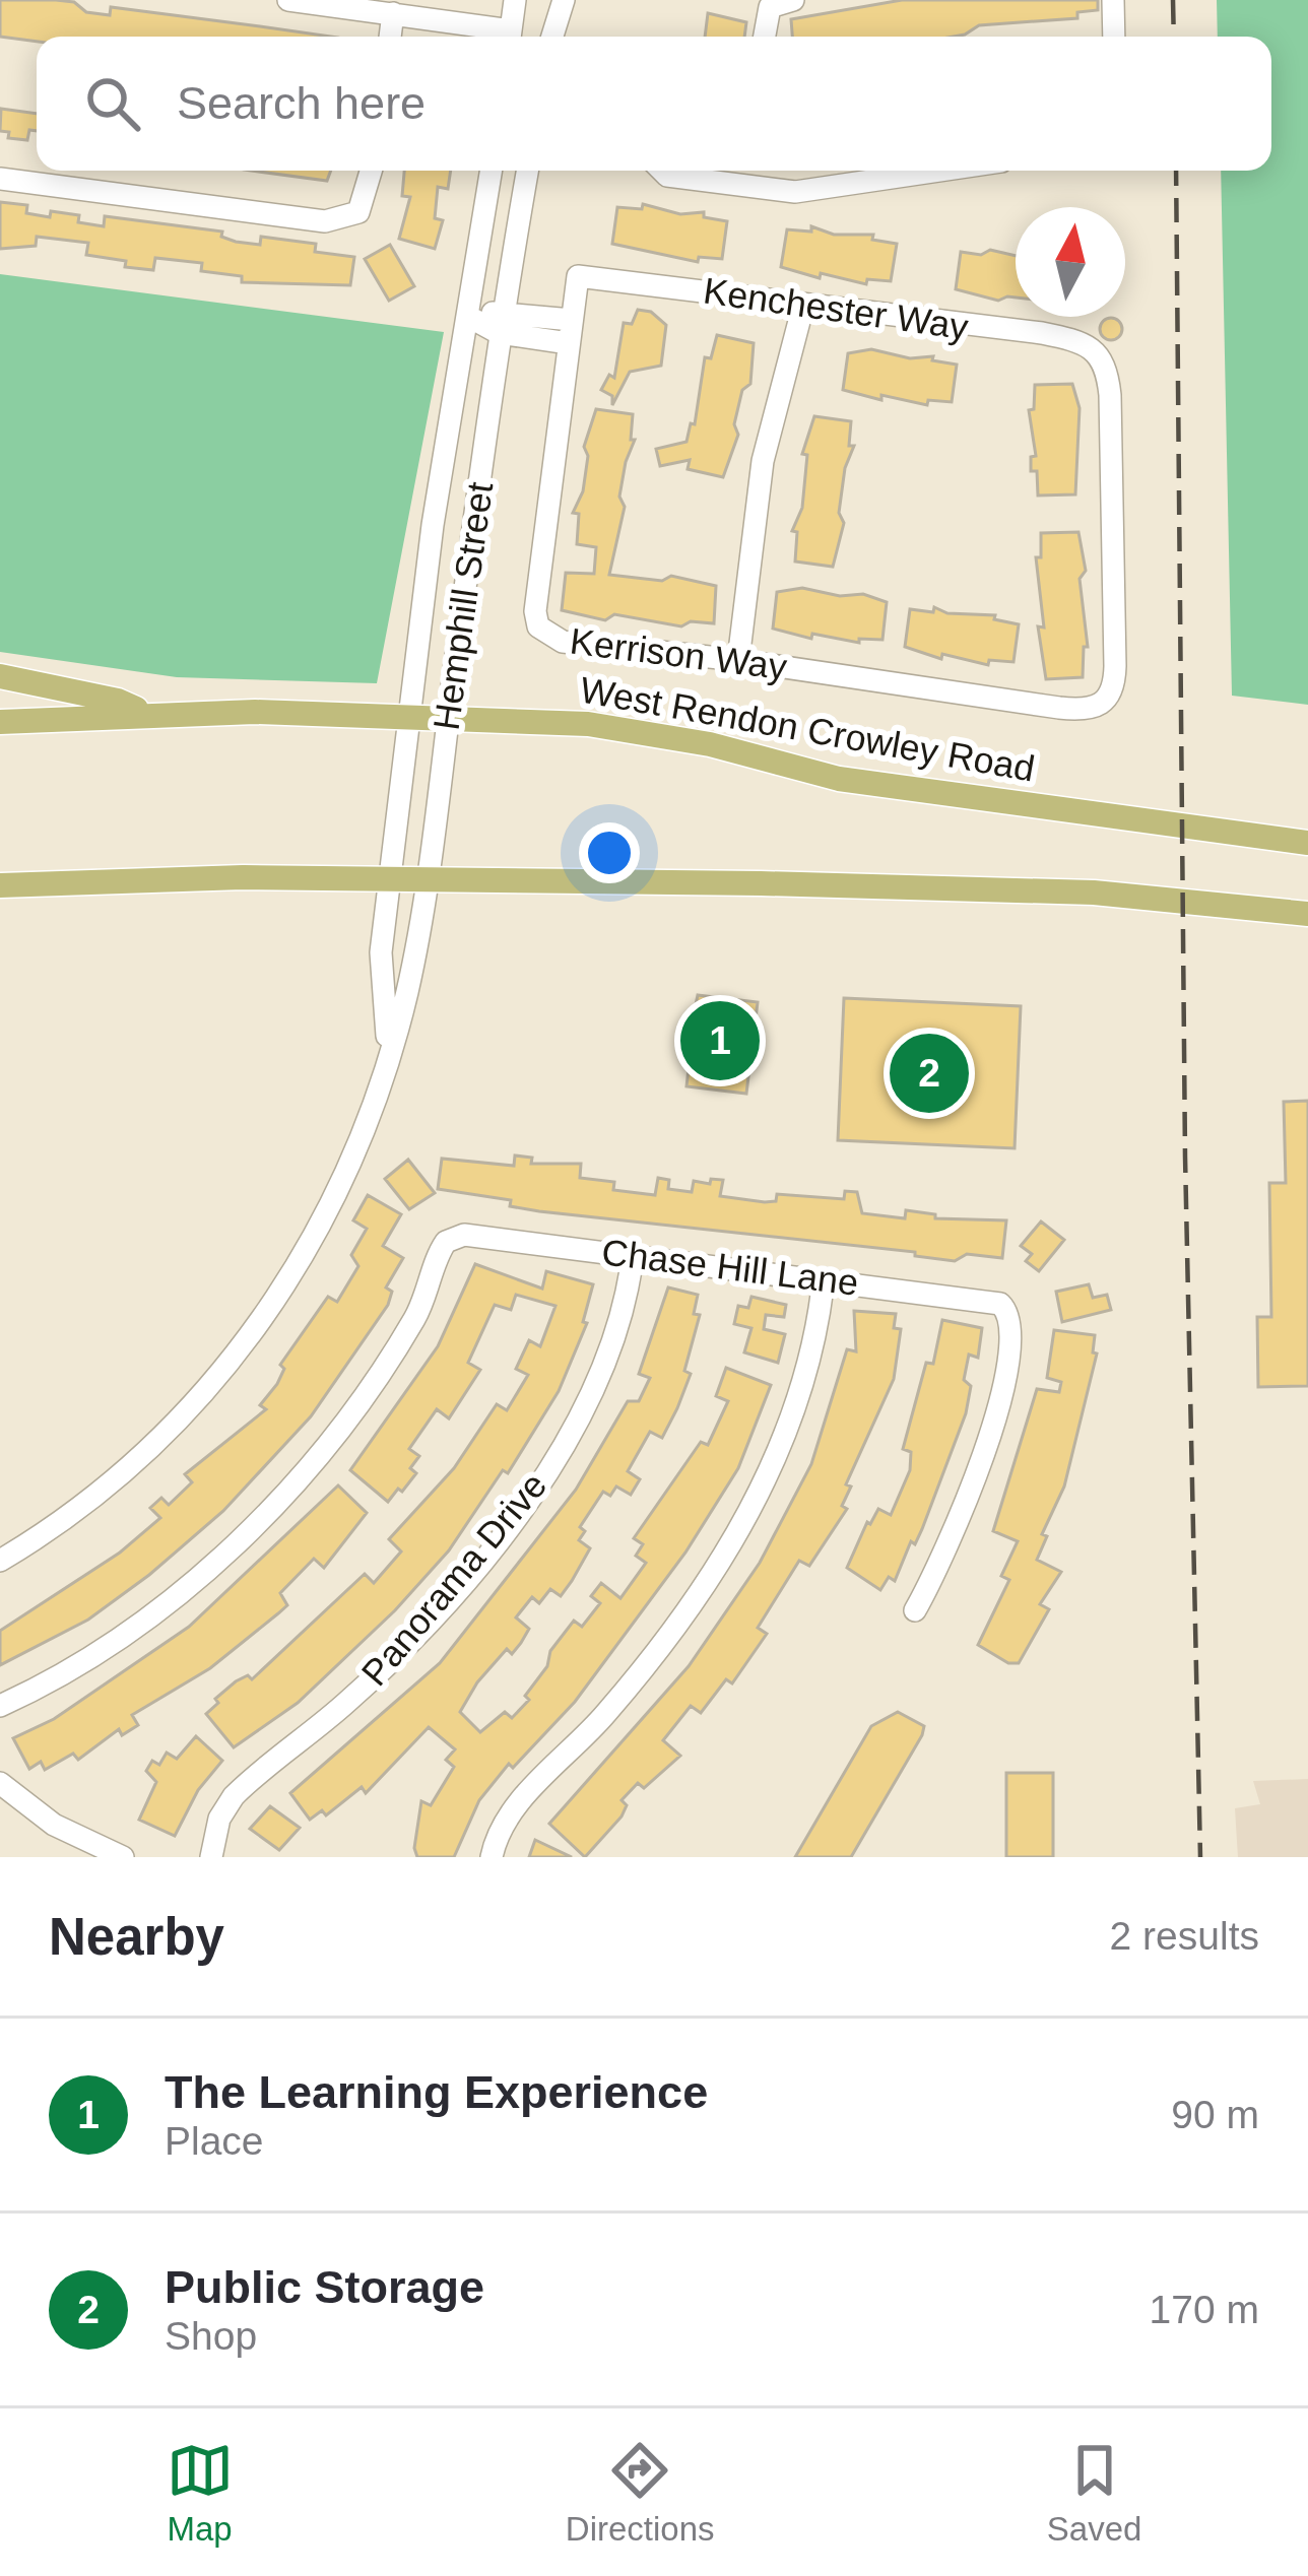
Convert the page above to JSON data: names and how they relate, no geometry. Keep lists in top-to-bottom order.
{
  "streets": {
    "main road": ["West Rendon Crowley Road"],
    "street": [
      "Kenchester Way",
      "Hemphill Street",
      "Kerrison Way",
      "Chase Hill Lane",
      "Panorama Drive"
    ]
  },
  "crossings": [
    ["Kenchester Way", "Kerrison Way"],
    ["Hemphill Street", "West Rendon Crowley Road"],
    ["Chase Hill Lane", "Panorama Drive"]
  ],
  "north": "top",
  "page": {
    "search": "Search here",
    "pins": ["1", "2"],
    "heading": ["Nearby", "2 results"],
    "list": [
      {
        "mark": "1",
        "name": "The Learning Experience",
        "note": "Place",
        "value": "90 m"
      },
      {
        "mark": "2",
        "name": "Public Storage",
        "note": "Shop",
        "value": "170 m"
      }
    ],
    "nav": ["Map", "Directions", "Saved"]
  }
}
